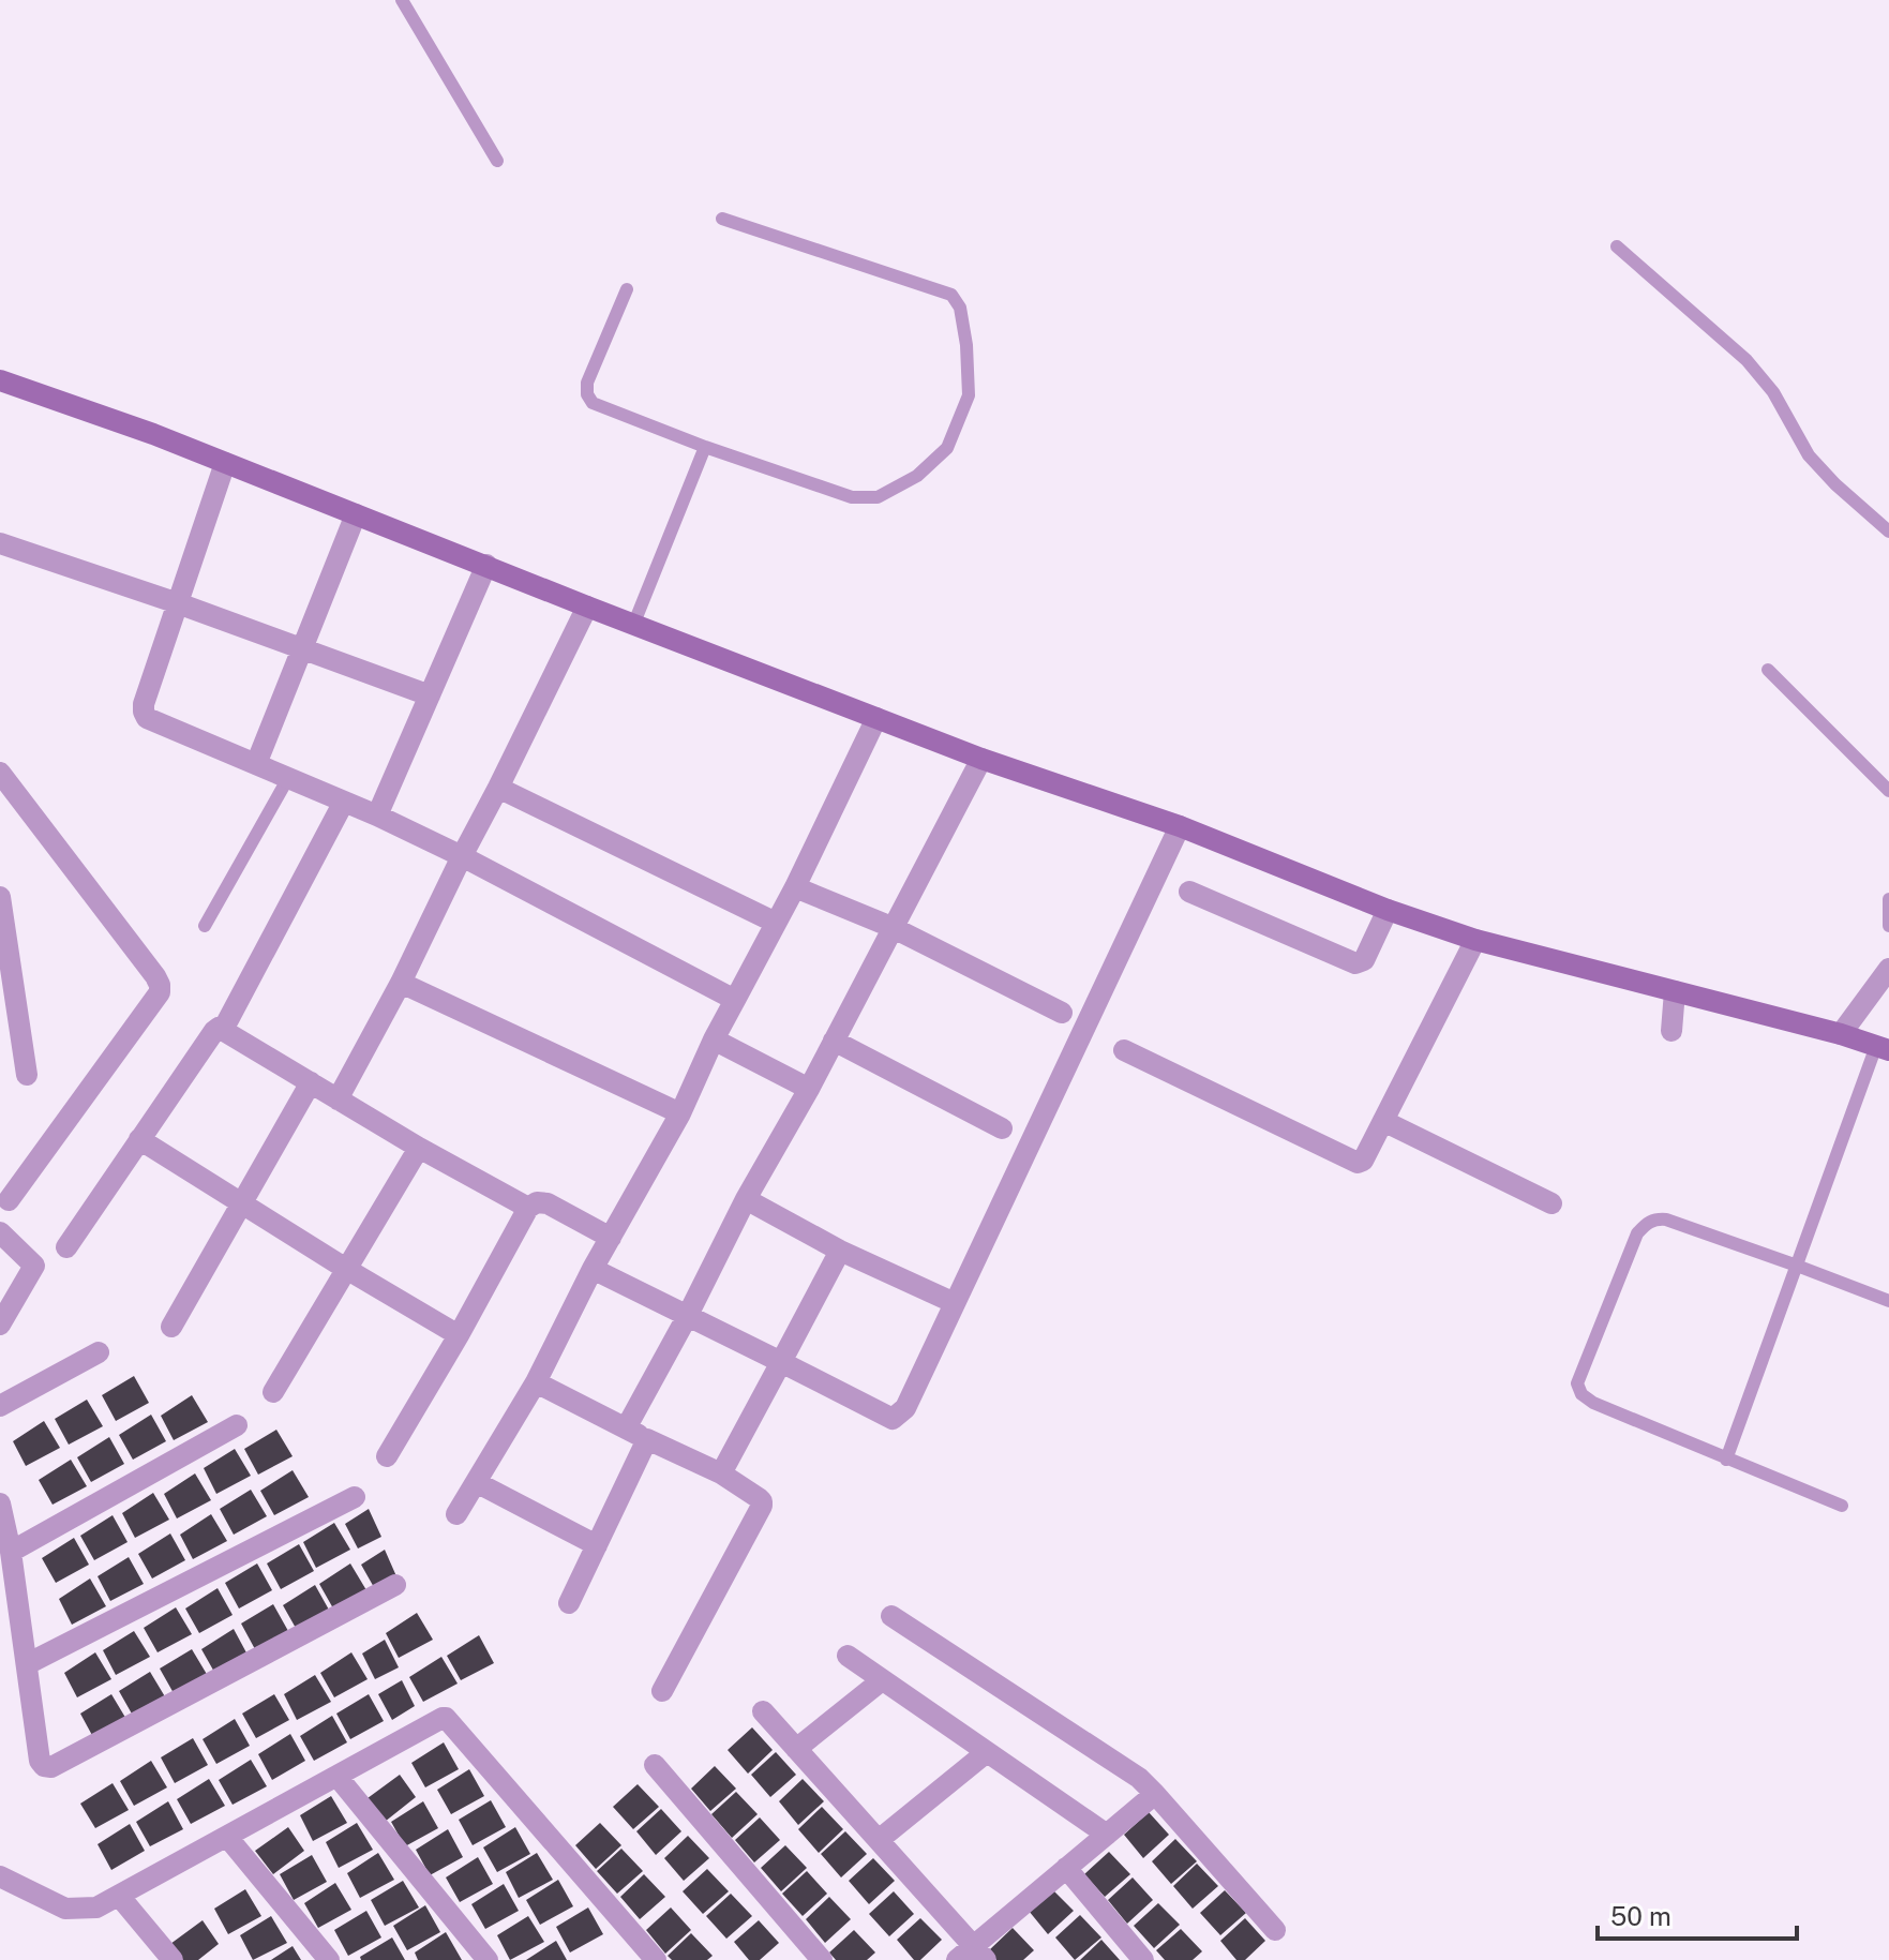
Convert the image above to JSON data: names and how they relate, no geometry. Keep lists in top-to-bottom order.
{
  "scale_bar": "50 m"
}
